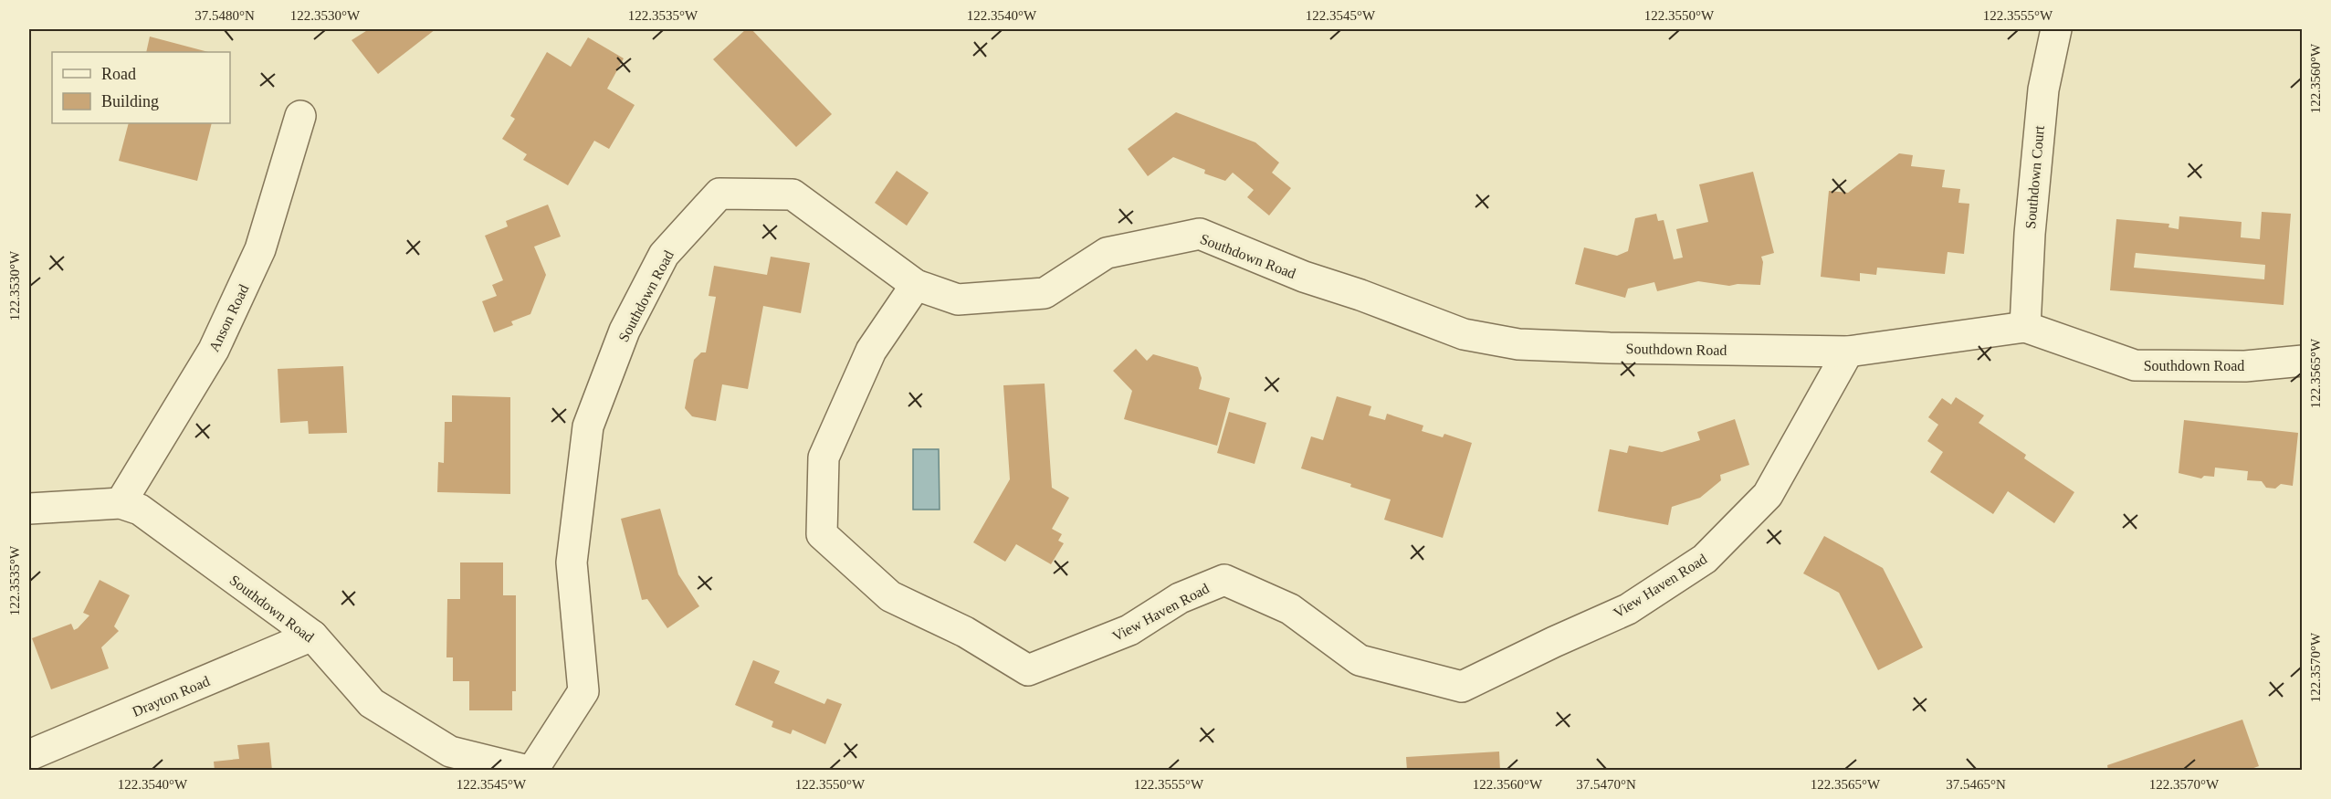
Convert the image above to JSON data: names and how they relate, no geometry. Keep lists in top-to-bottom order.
{
  "streets": {
    "street": [
      "Southdown Court",
      "Southdown Road",
      "Anson Road",
      "View Haven Road",
      "Drayton Road"
    ]
  },
  "crossings": [
    ["Southdown Court", "Southdown Road"],
    ["Southdown Road", "Anson Road"],
    ["Southdown Road", "View Haven Road"],
    ["Southdown Road", "Drayton Road"]
  ],
  "legend": ["Road", "Building"],
  "coordinates": [
    "37.5480°N",
    "122.3530°W",
    "122.3535°W",
    "122.3540°W",
    "122.3545°W",
    "122.3550°W",
    "122.3555°W",
    "122.3560°W",
    "122.3565°W",
    "122.3570°W",
    "37.5470°N",
    "37.5465°N"
  ]
}
